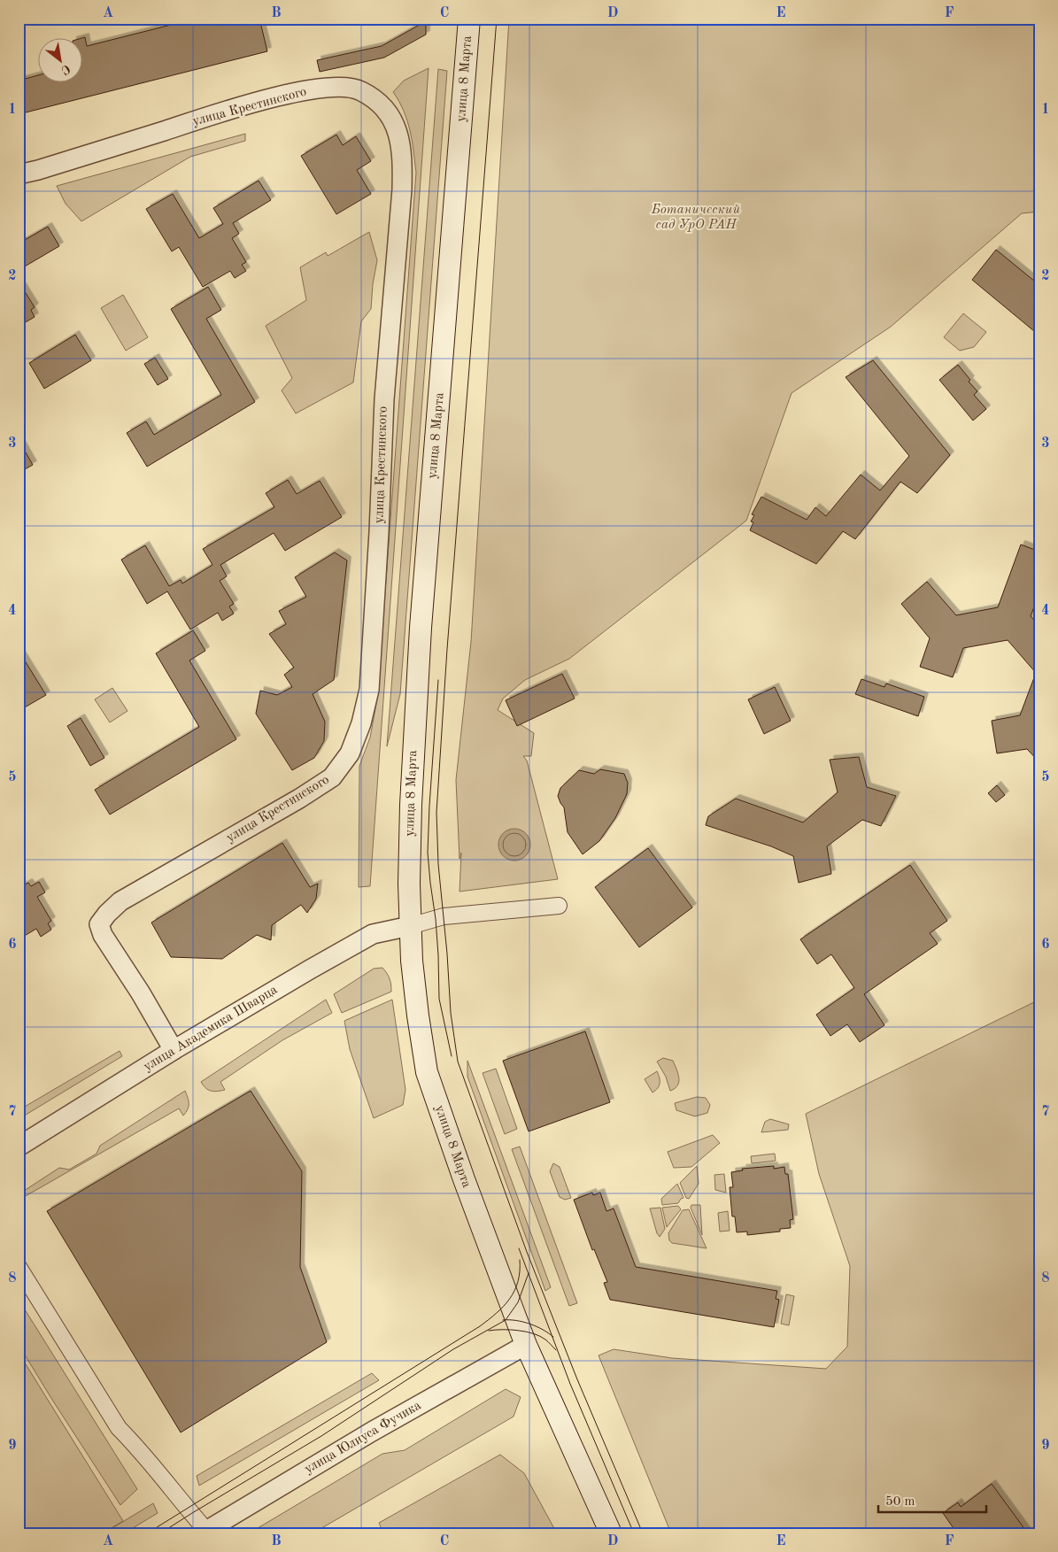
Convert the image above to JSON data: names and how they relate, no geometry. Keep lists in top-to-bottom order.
{
  "streets": {
    "main road": ["улица 8 Марта"],
    "street": ["улица Крестинского", "улица Академика Шварца", "улица Юлиуса Фучика"]
  },
  "crossings": [
    ["улица 8 Марта", "улица Академика Шварца"],
    ["улица 8 Марта", "улица Юлиуса Фучика"],
    ["улица Крестинского", "улица Академика Шварца"]
  ],
  "parks": ["Ботанический сад УрО РАН"],
  "scale_bar": "50 m",
  "north": "bottom right",
  "grid": {
    "columns": [
      "A",
      "B",
      "C",
      "D",
      "E",
      "F"
    ],
    "rows": [
      "1",
      "2",
      "3",
      "4",
      "5",
      "6",
      "7",
      "8",
      "9"
    ]
  }
}
